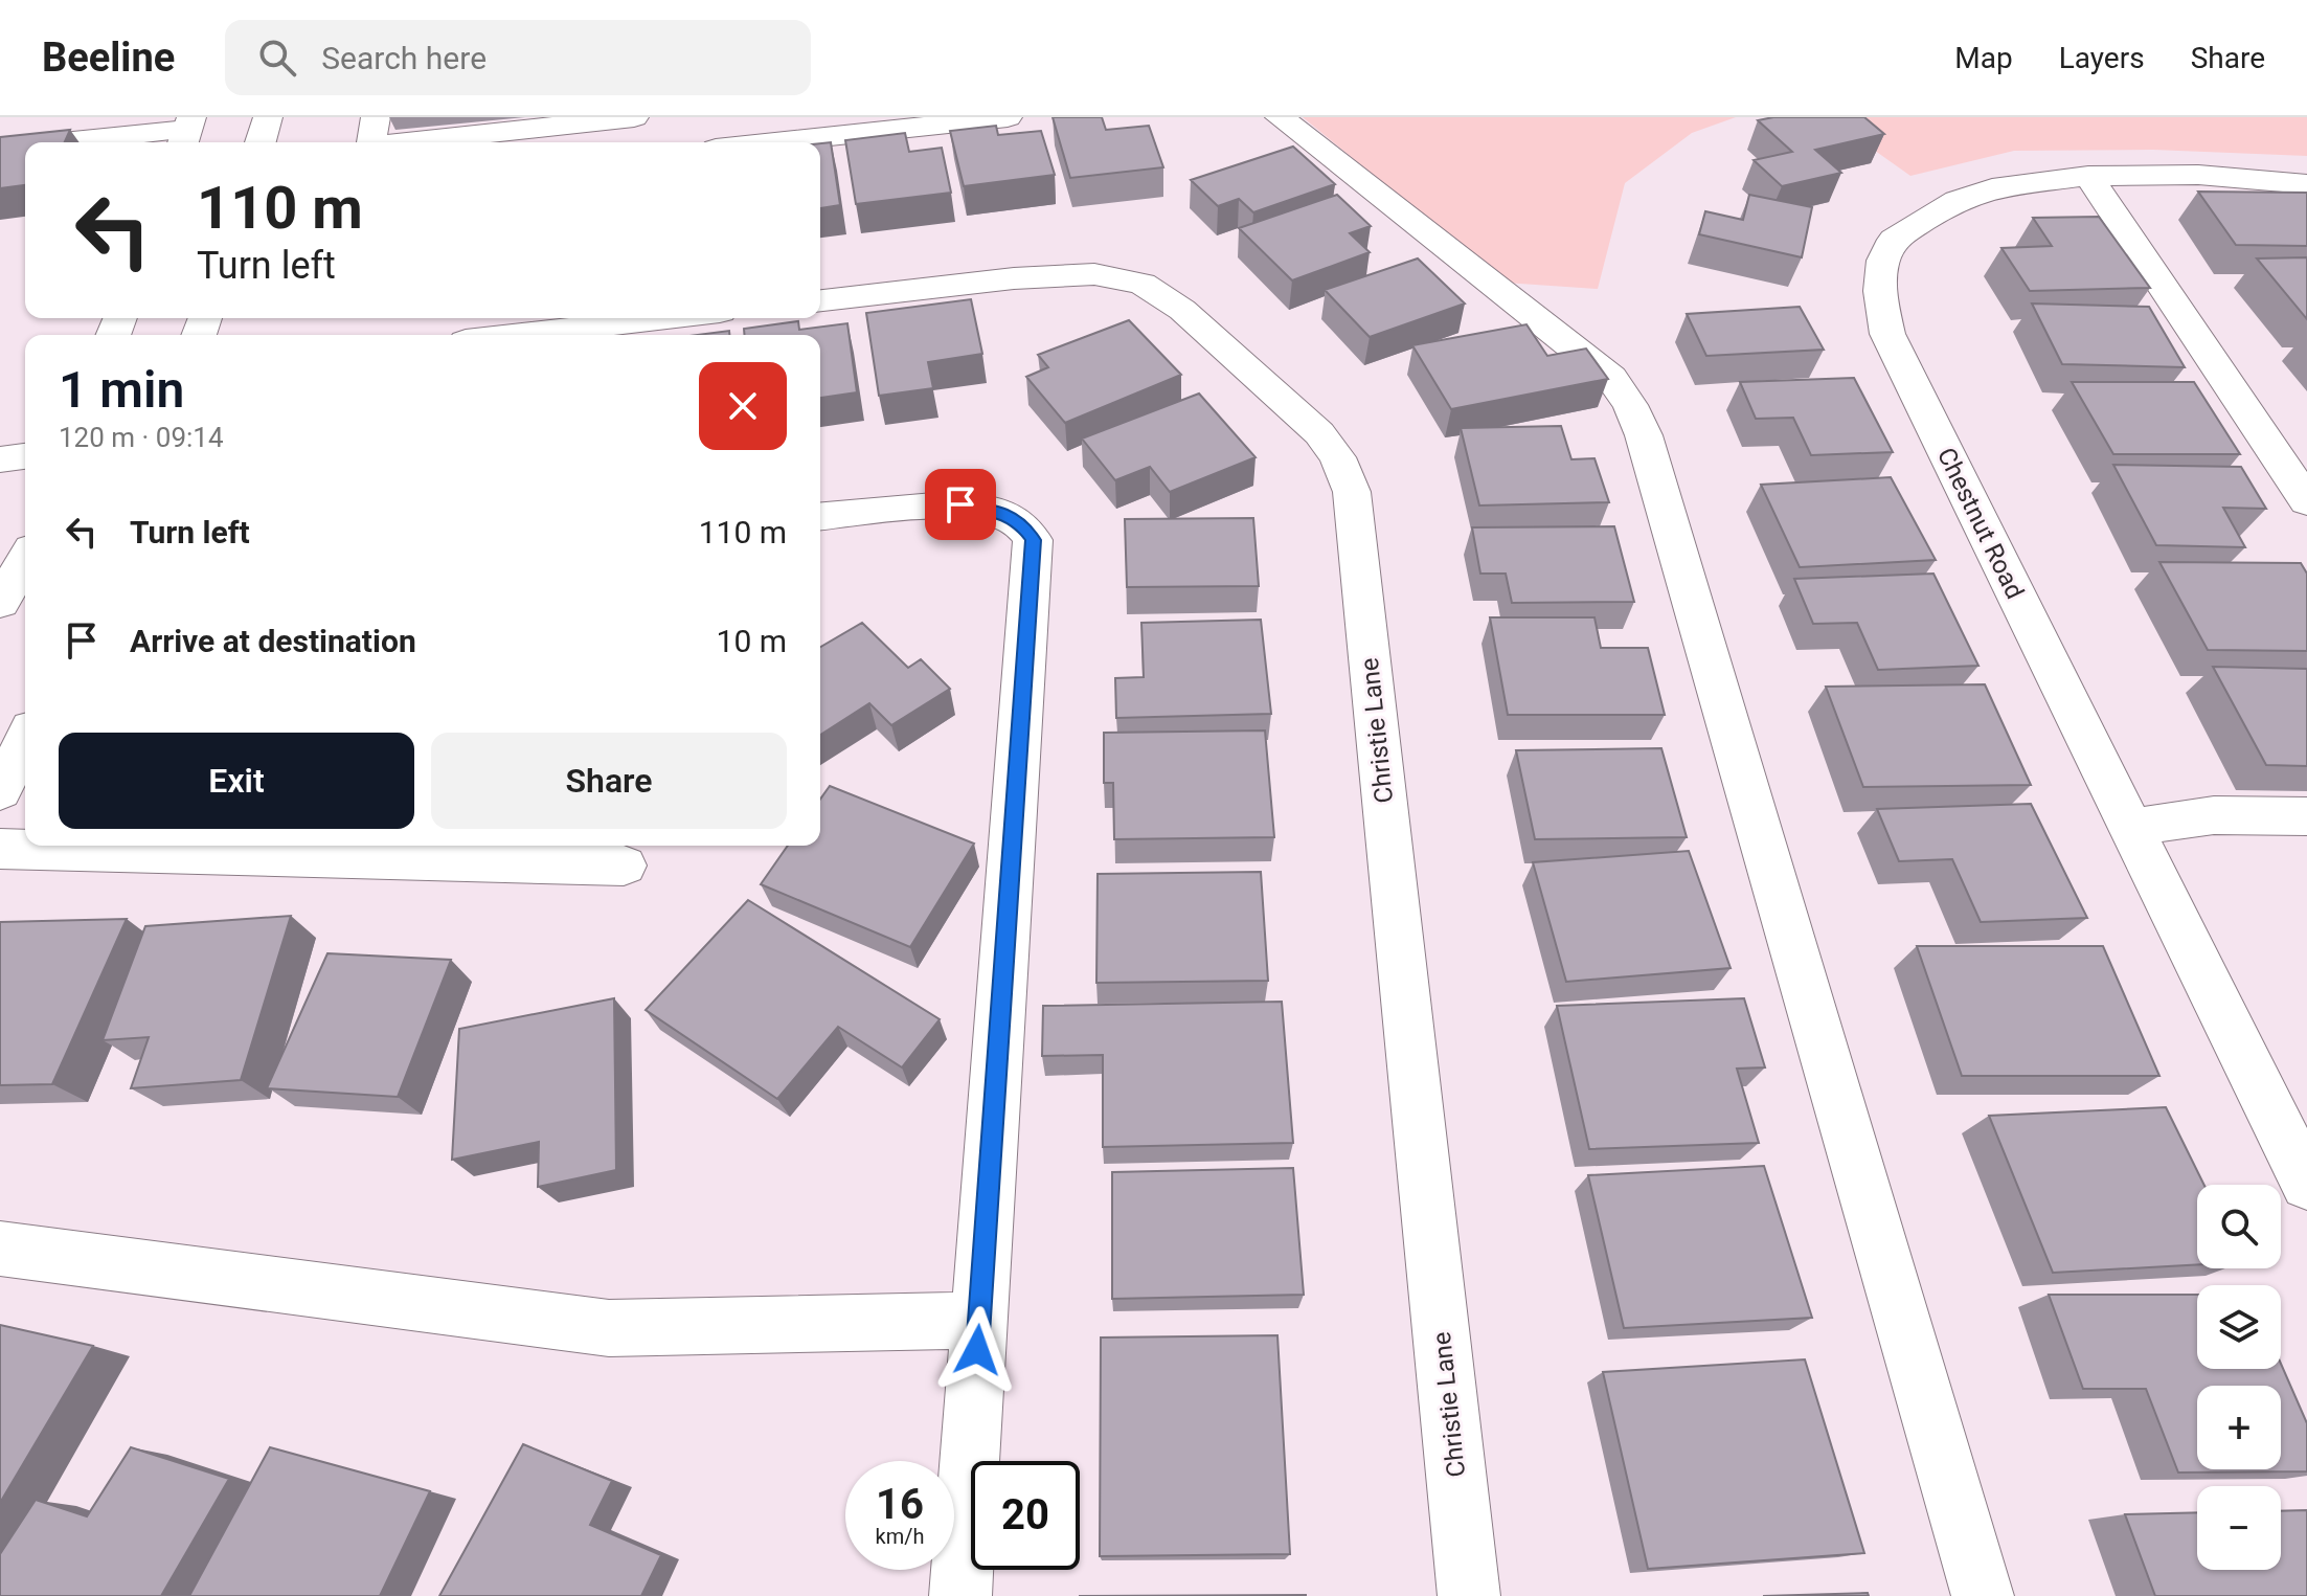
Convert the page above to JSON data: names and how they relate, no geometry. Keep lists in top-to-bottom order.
{
  "streets": {
    "street": ["Chestnut Road", "Christie Lane"]
  },
  "page": {
    "header": "Beeline",
    "search": "Search here",
    "nav": ["Map", "Layers", "Share"],
    "turn": ["110 m", "Turn left"],
    "heading": ["1 min", "120 m · 09:14"],
    "list": [
      {
        "name": "Turn left",
        "value": "110 m"
      },
      {
        "name": "Arrive at destination",
        "value": "10 m"
      }
    ],
    "buttons": ["Exit", "Share"],
    "map_buttons": ["+", "−"],
    "speed": "16 km/h",
    "limit": "20"
  }
}
